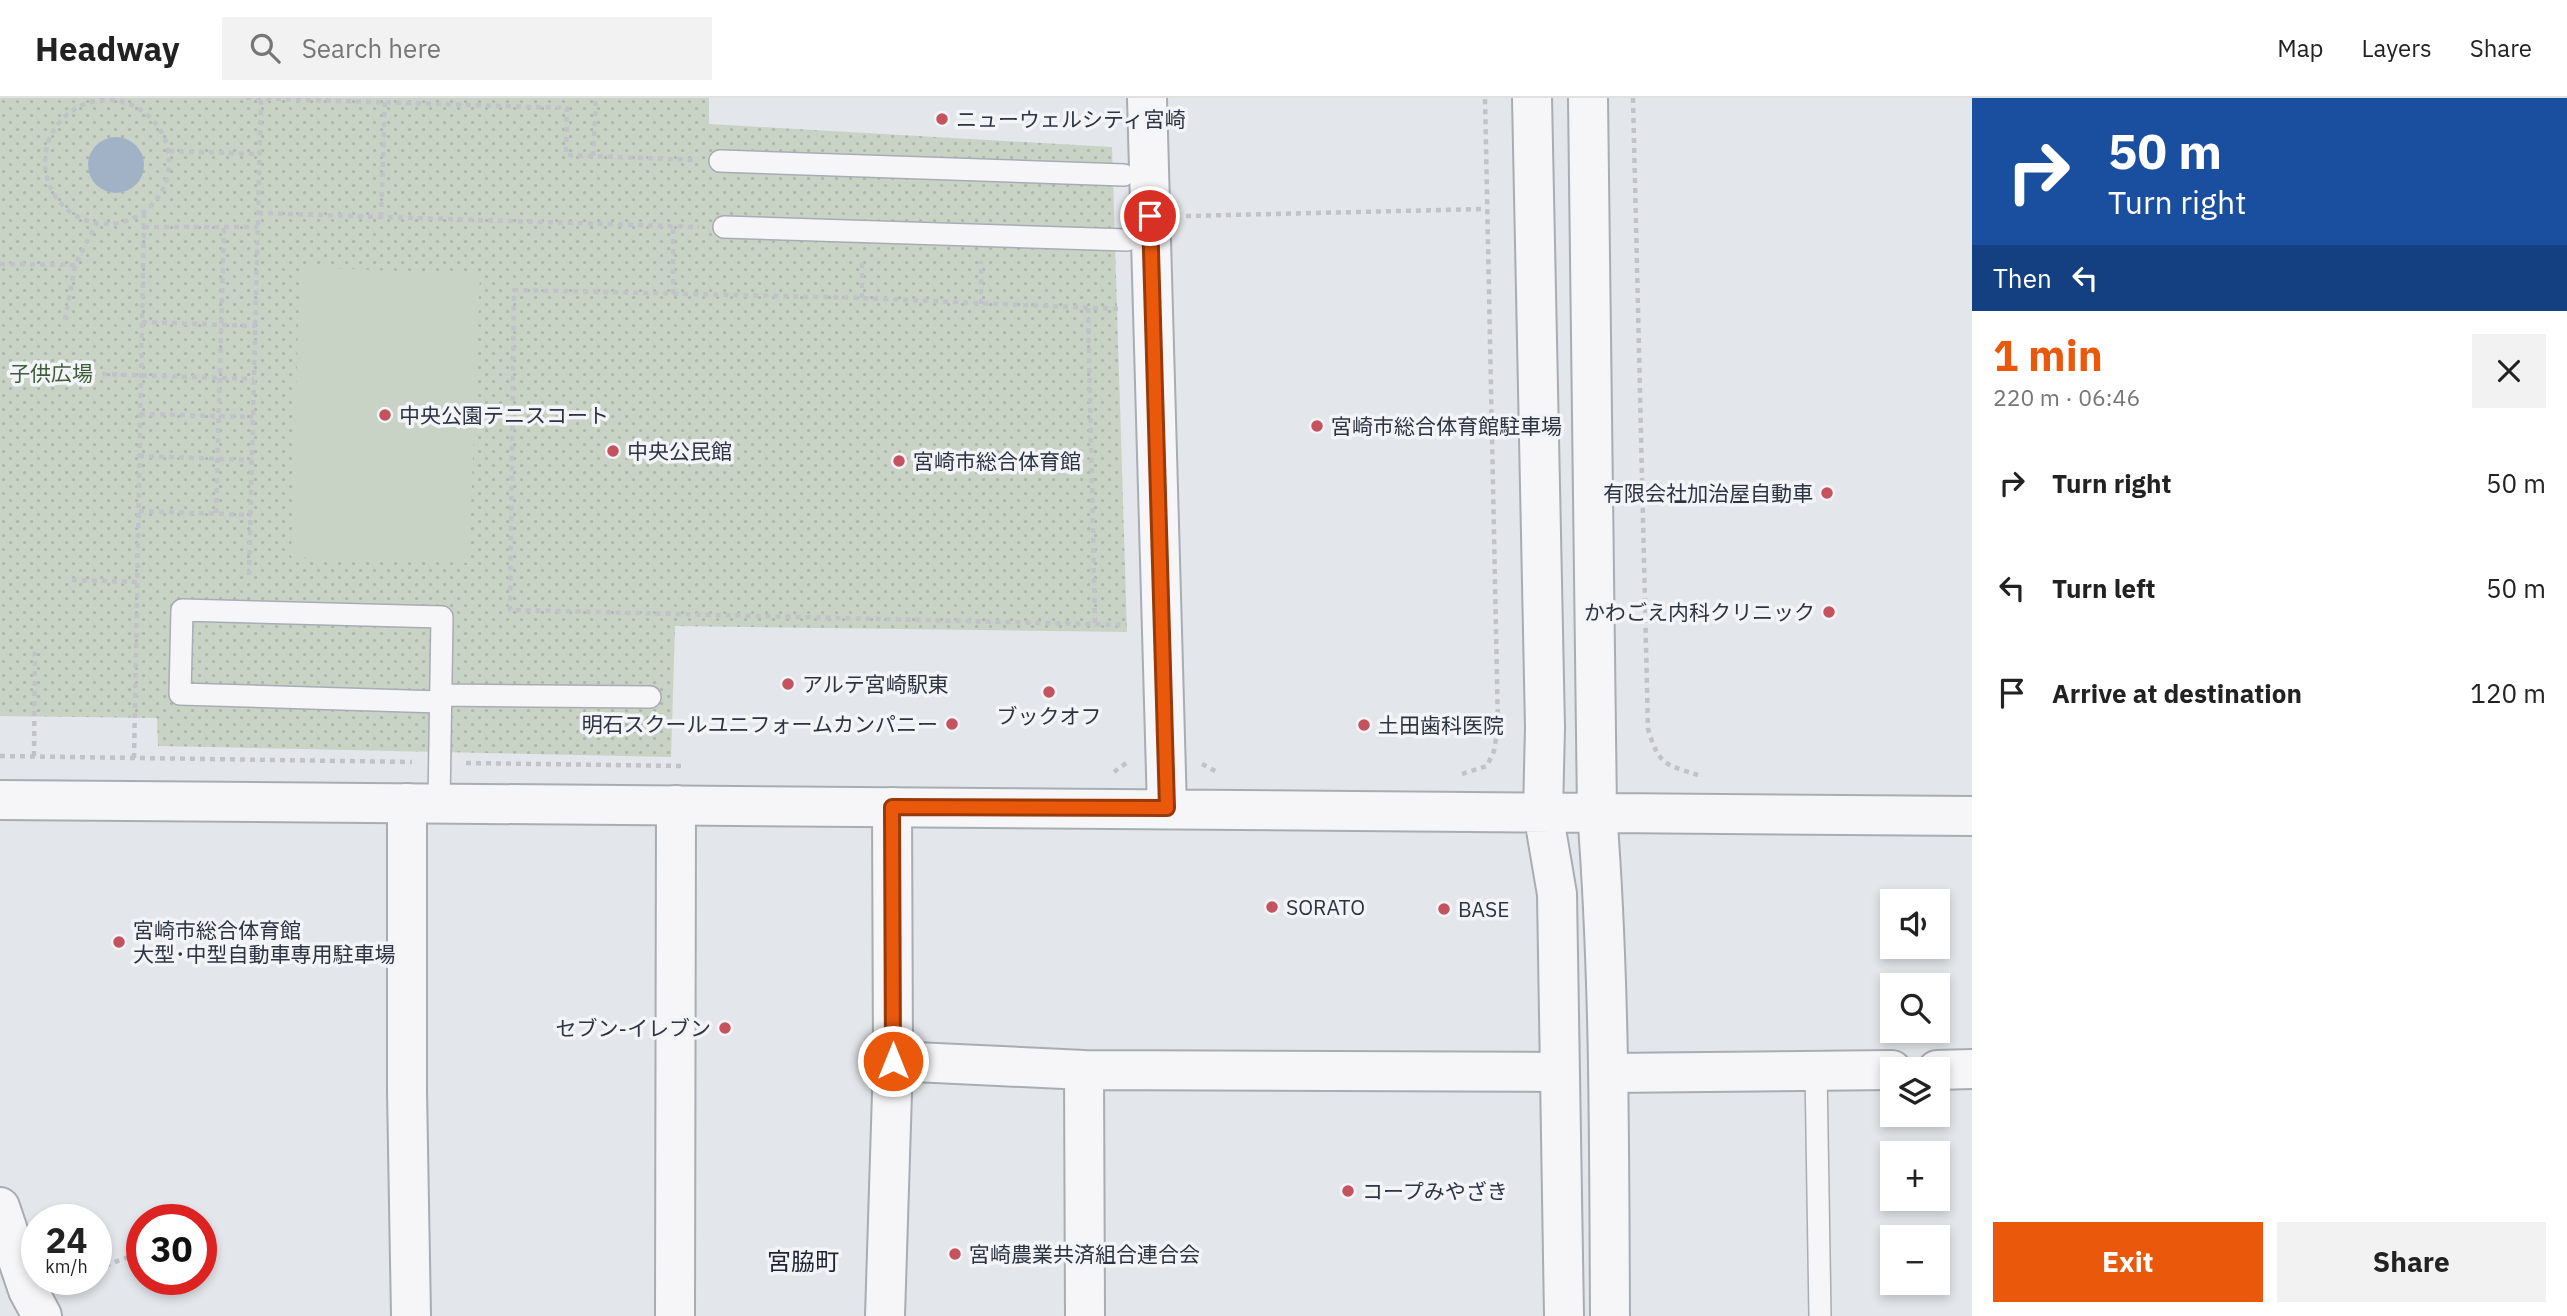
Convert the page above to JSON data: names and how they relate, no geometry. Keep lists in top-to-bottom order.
{
  "districts": ["宮脇町"],
  "parks": ["子供広場"],
  "places": [
    "ニューウェルシティ宮崎",
    "中央公園テニスコート",
    "宮崎市総合体育館駐車場",
    "中央公民館",
    "宮崎市総合体育館",
    "有限会社加治屋自動車",
    "かわごえ内科クリニック",
    "アルテ宮崎駅東",
    "ブックオフ",
    "明石スクールユニフォームカンパニー",
    "土田歯科医院",
    "SORATO",
    "BASE",
    "宮崎市総合体育館 大型･中型自動車専用駐車場",
    "セブン-イレブン",
    "コープみやざき",
    "宮崎農業共済組合連合会"
  ],
  "page": {
    "header": "Headway",
    "search": "Search here",
    "nav": ["Map", "Layers", "Share"],
    "turn": ["50 m", "Turn right"],
    "then": "Then",
    "heading": ["1 min", "220 m · 06:46"],
    "list": [
      {
        "name": "Turn right",
        "value": "50 m"
      },
      {
        "name": "Turn left",
        "value": "50 m"
      },
      {
        "name": "Arrive at destination",
        "value": "120 m"
      }
    ],
    "map_buttons": ["+", "−"],
    "speed": "24 km/h",
    "limit": "30",
    "buttons": ["Exit", "Share"]
  }
}
